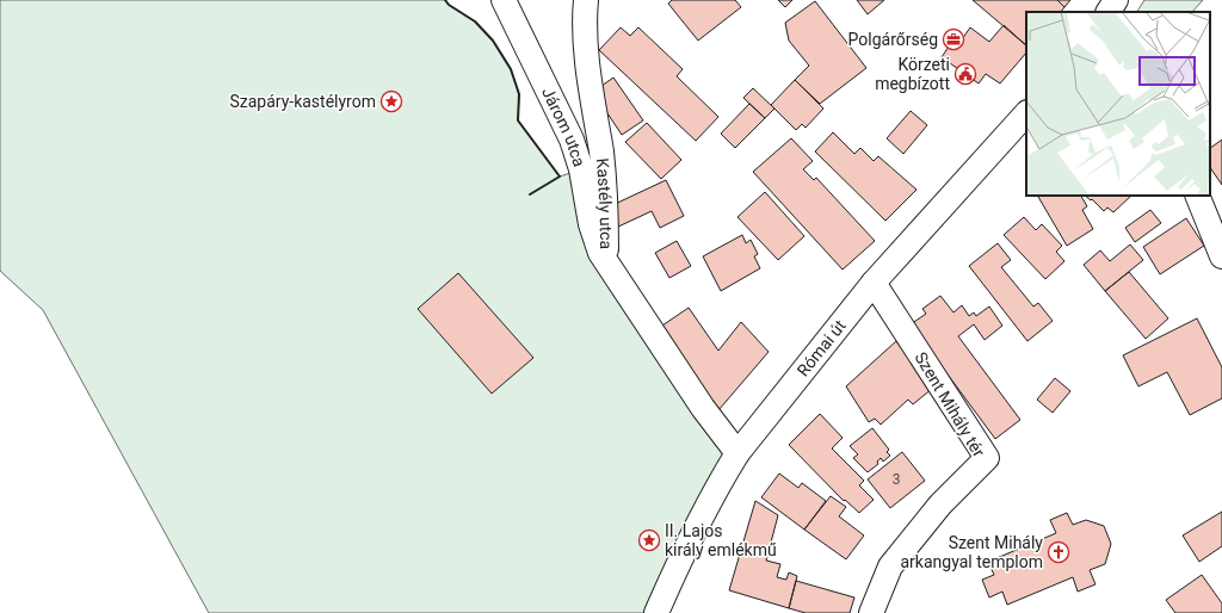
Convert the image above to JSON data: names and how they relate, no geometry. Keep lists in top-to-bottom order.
{
  "streets": {
    "street": [
      "Járom utca",
      "Kastély utca",
      "Római út",
      "Szent Mihály tér"
    ]
  },
  "crossings": [
    ["Járom utca", "Kastély utca"],
    ["Kastély utca", "Római út"],
    ["Római út", "Szent Mihály tér"]
  ],
  "places": {
    "office": ["Polgárőrség"],
    "public building": ["Körzeti megbízott"],
    "place": ["Szapáry-kastélyrom", "II. Lajos király emlékmű"],
    "church": ["Szent Mihály arkangyal templom"]
  },
  "house_numbers": ["3"]
}
